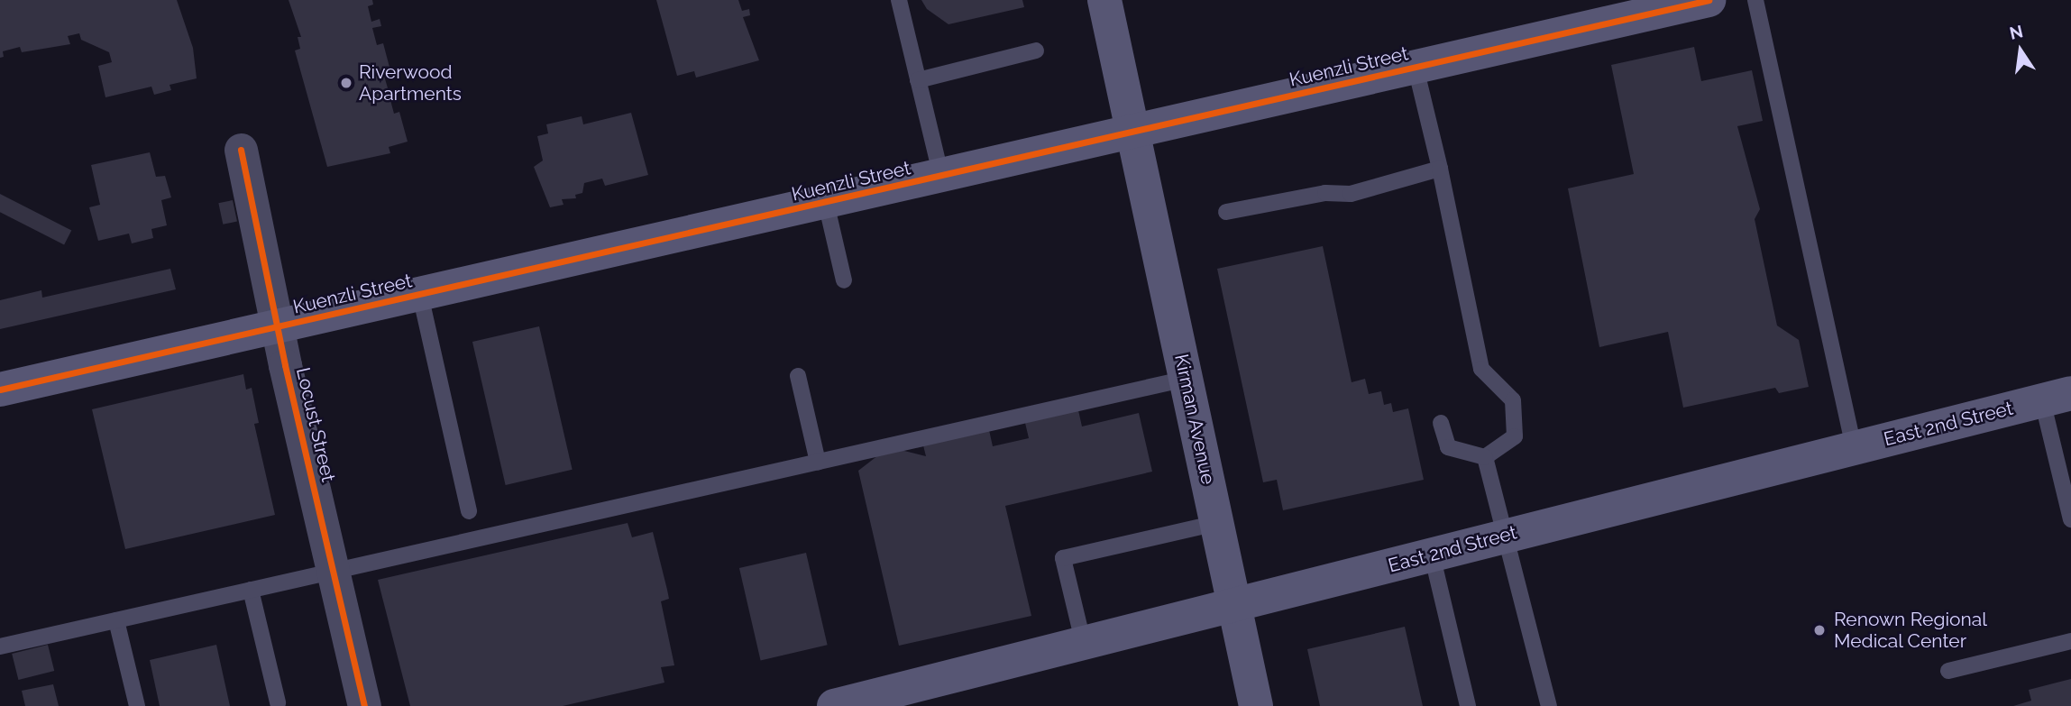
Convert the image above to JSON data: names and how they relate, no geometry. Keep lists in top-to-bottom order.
{
  "streets": {
    "main road": ["Kuenzli Street", "Kirman Avenue", "East 2nd Street"],
    "street": ["Locust Street"]
  },
  "crossings": [
    ["Kuenzli Street", "Kirman Avenue"],
    ["Kuenzli Street", "Locust Street"],
    ["Kirman Avenue", "East 2nd Street"]
  ],
  "places": ["Riverwood Apartments", "Renown Regional Medical Center"],
  "north": "top"
}
